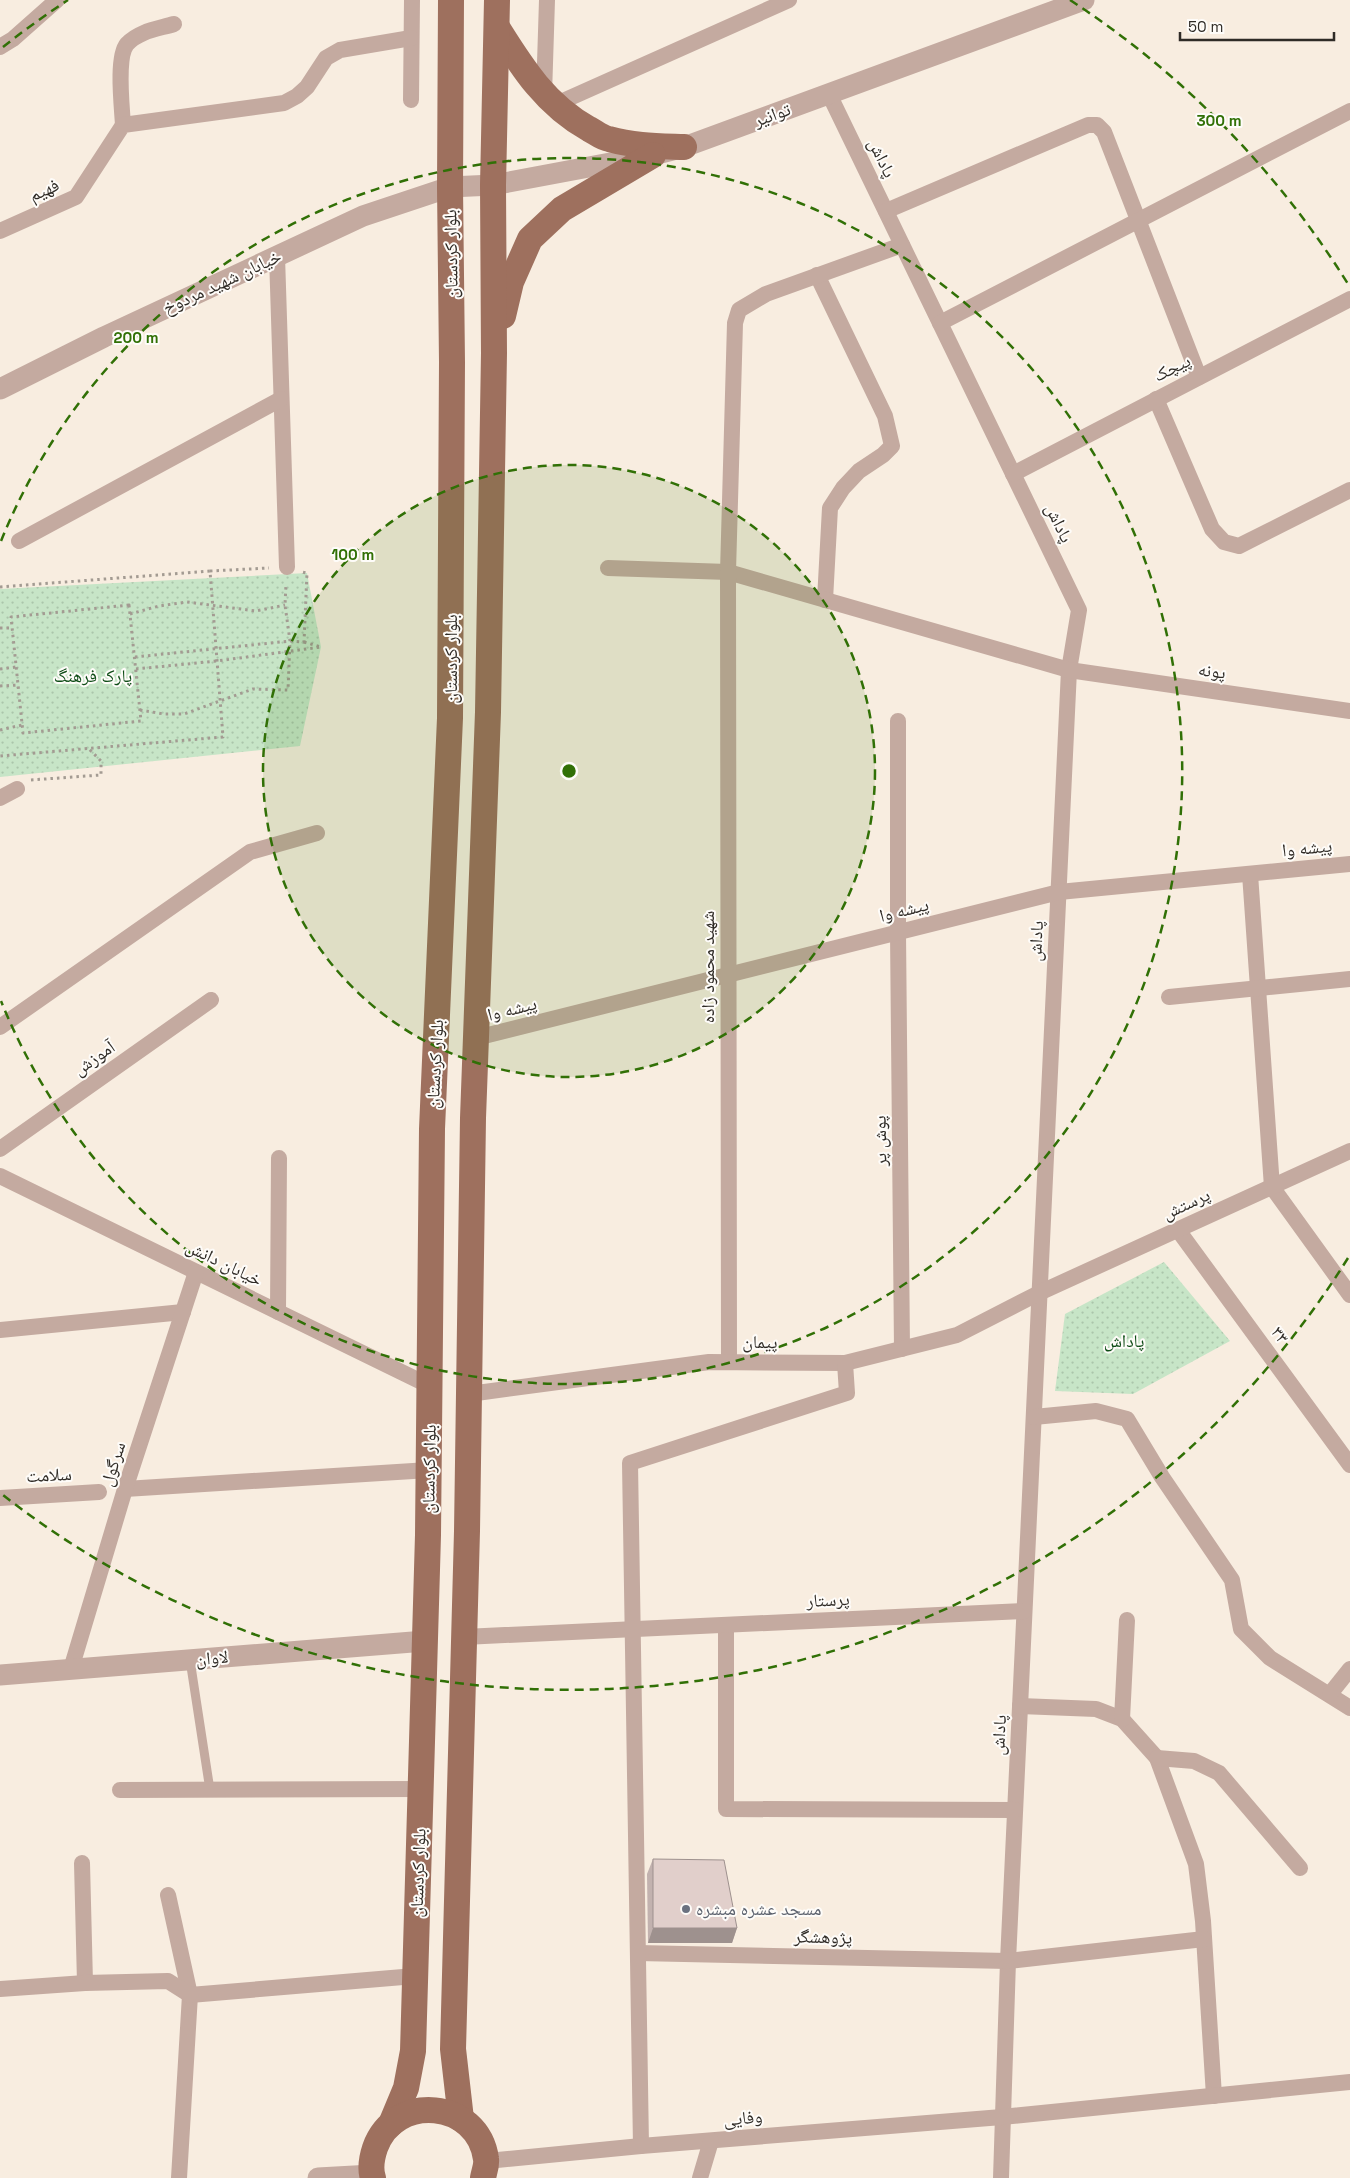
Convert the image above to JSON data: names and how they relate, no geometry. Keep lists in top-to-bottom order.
{
  "streets": {
    "main road": ["بلوار کردستان"],
    "street": [
      "توانیر",
      "پاداش",
      "فهیم",
      "خیابان شهید مردوخ",
      "پیچک",
      "پونه",
      "پیشه وا",
      "شهید محمود زاده",
      "آموزش",
      "پوش پر",
      "پرستش",
      "خیابان دانش",
      "۳۳",
      "پیمان",
      "سرگول",
      "سلامت",
      "پرستار",
      "لاوان",
      "پژوهشگر",
      "وفایی"
    ]
  },
  "crossings": [
    ["توانیر", "پاداش"],
    ["توانیر", "بلوار کردستان"],
    ["توانیر", "خیابان شهید مردوخ"],
    ["پاداش", "پیچک"],
    ["پاداش", "پونه"],
    ["پاداش", "پیشه وا"],
    ["پاداش", "شهید محمود زاده"],
    ["پاداش", "پرستش"],
    ["پاداش", "پیمان"],
    ["پاداش", "پرستار"],
    ["پاداش", "پژوهشگر"],
    ["پاداش", "وفایی"],
    ["بلوار کردستان", "خیابان شهید مردوخ"],
    ["بلوار کردستان", "خیابان دانش"],
    ["بلوار کردستان", "لاوان"],
    ["پونه", "شهید محمود زاده"],
    ["پیشه وا", "شهید محمود زاده"],
    ["پیشه وا", "پوش پر"],
    ["شهید محمود زاده", "پیمان"],
    ["پوش پر", "پیمان"],
    ["پرستش", "۳۳"],
    ["پرستش", "پیمان"],
    ["خیابان دانش", "سرگول"],
    ["سرگول", "لاوان"]
  ],
  "parks": ["پارک فرهنگ", "پاداش"],
  "places": ["مسجد عشره مبشره"],
  "scale_bar": "50 m",
  "rings": ["300 m", "200 m", "100 m"]
}
